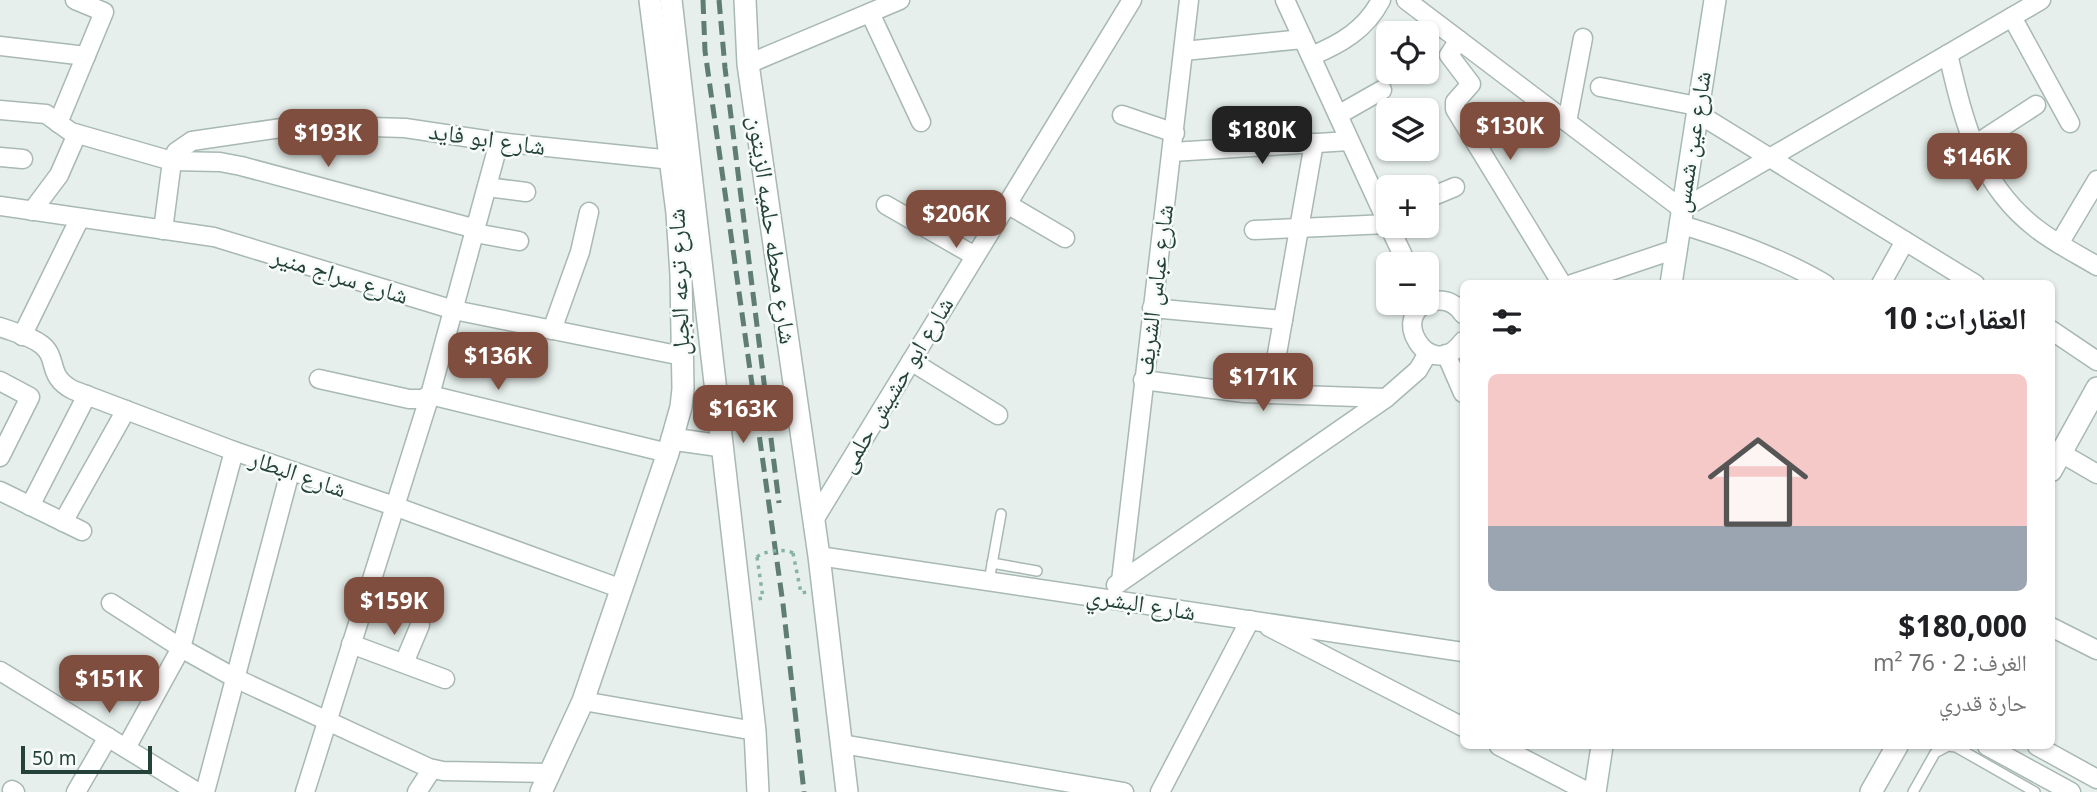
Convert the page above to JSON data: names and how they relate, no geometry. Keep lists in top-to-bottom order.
{
  "streets": {
    "street": [
      "شارع ابو فايد",
      "شارع عين شمس",
      "شارع محطه حلميه الزيتون",
      "شارع سراج منير",
      "شارع ترعه الجبل",
      "شارع عباس الشريف",
      "شارع ابو حشيش حلمى",
      "شارع البطار",
      "شارع البشري"
    ]
  },
  "crossings": [
    ["شارع ابو فايد", "شارع ترعه الجبل"],
    ["شارع محطه حلميه الزيتون", "شارع ابو حشيش حلمى"],
    ["شارع محطه حلميه الزيتون", "شارع البشري"],
    ["شارع سراج منير", "شارع ترعه الجبل"],
    ["شارع ترعه الجبل", "شارع البطار"]
  ],
  "scale_bar": "50 m",
  "page": {
    "map_buttons": ["+", "−"],
    "price": [
      "$130K",
      "$180K",
      "$193K",
      "$146K",
      "$206K",
      "$136K",
      "$171K",
      "$163K",
      "$159K",
      "$151K"
    ],
    "heading": "العقارات: 10",
    "list": [
      {
        "name": "$180,000",
        "note": "الغرف: 2 · 76 m² · حارة قدري"
      }
    ],
    "scale": "50 m"
  }
}
